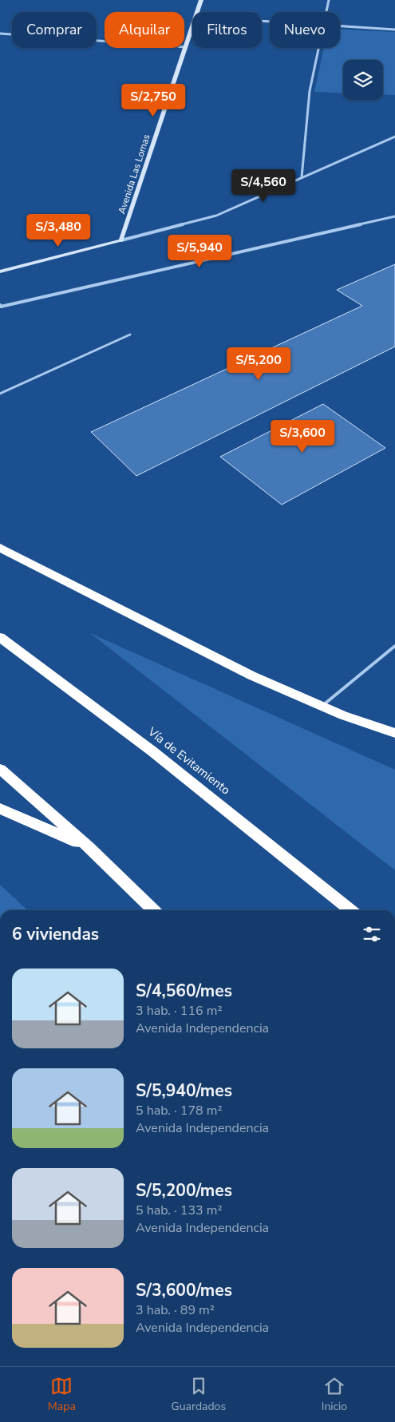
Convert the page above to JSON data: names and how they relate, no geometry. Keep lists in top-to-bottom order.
{
  "streets": {
    "highway": ["Vía de Evitamiento"],
    "main road": ["Avenida Las Lomas"]
  },
  "page": {
    "chip": [
      "Comprar",
      "Alquilar",
      "Filtros",
      "Nuevo"
    ],
    "price": [
      "S/2,750",
      "S/4,560",
      "S/3,480",
      "S/5,940",
      "S/5,200",
      "S/3,600"
    ],
    "heading": "6 viviendas",
    "list": [
      {
        "name": "S/4,560/mes",
        "note": "3 hab. · 116 m² · Avenida Independencia"
      },
      {
        "name": "S/5,940/mes",
        "note": "5 hab. · 178 m² · Avenida Independencia"
      },
      {
        "name": "S/5,200/mes",
        "note": "5 hab. · 133 m² · Avenida Independencia"
      },
      {
        "name": "S/3,600/mes",
        "note": "3 hab. · 89 m² · Avenida Independencia"
      }
    ],
    "tabs": ["Mapa", "Guardados", "Inicio"]
  }
}
